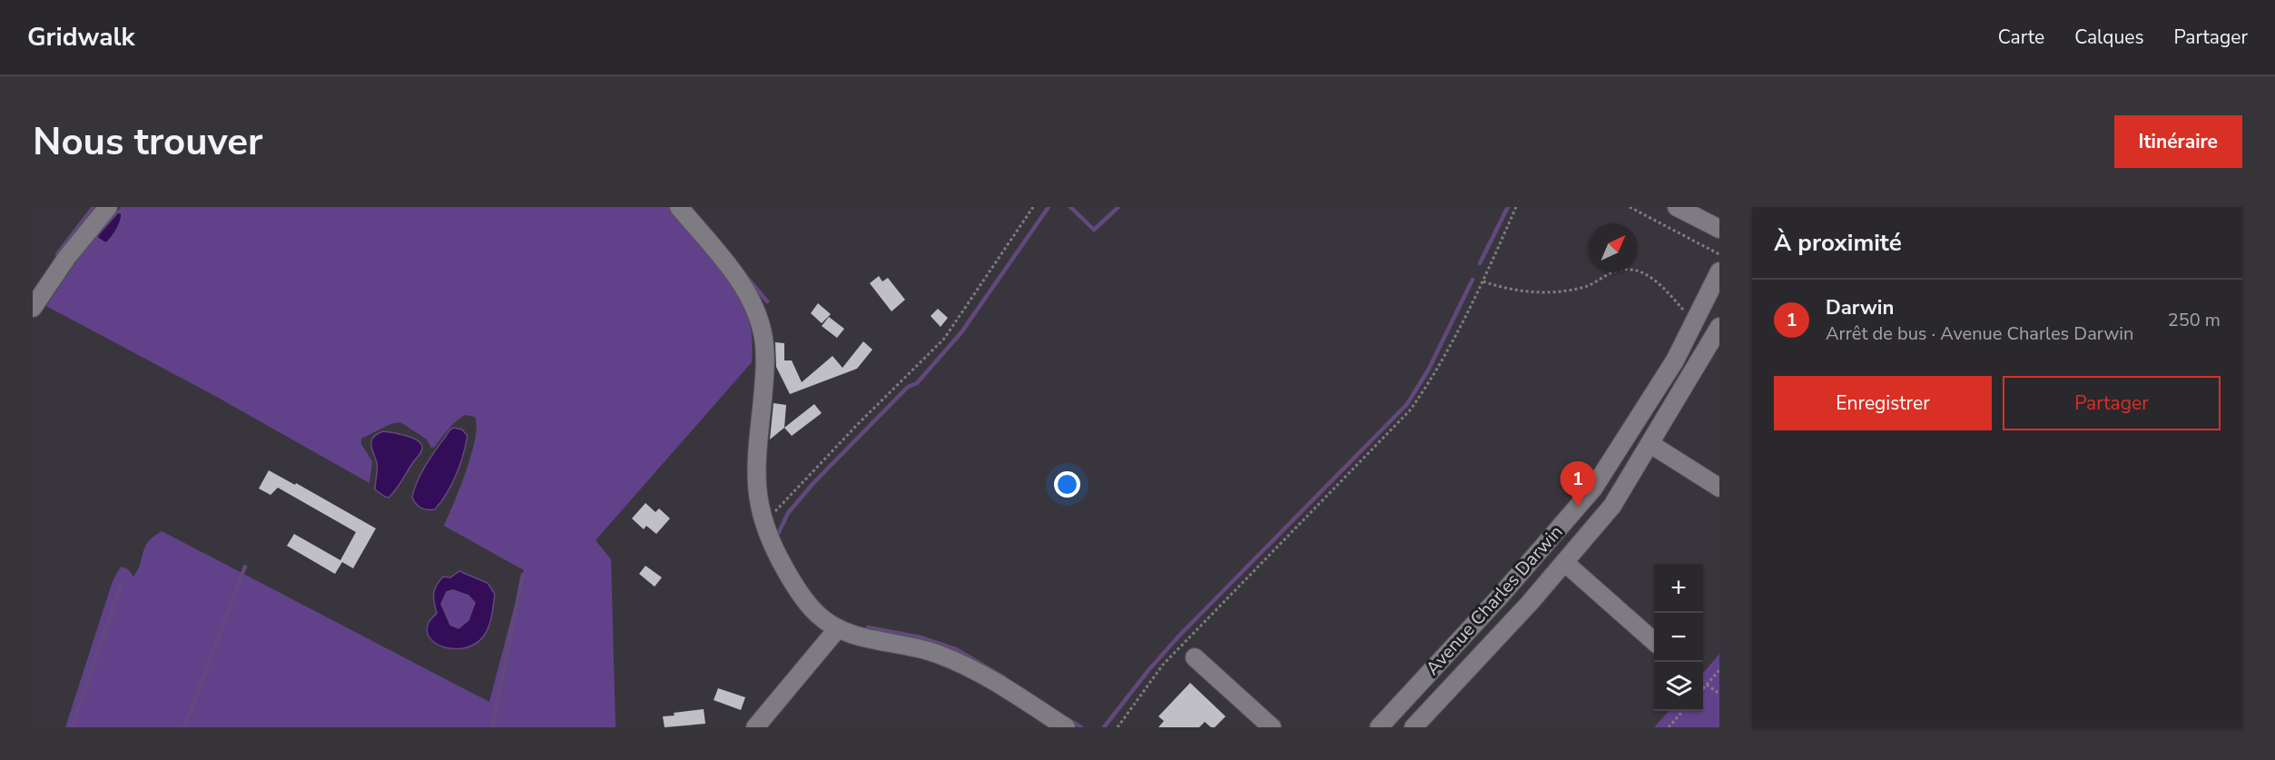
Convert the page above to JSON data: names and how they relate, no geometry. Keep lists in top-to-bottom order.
{
  "streets": {
    "street": ["Avenue Charles Darwin"]
  },
  "north": "top right",
  "page": {
    "header": "Gridwalk",
    "nav": ["Carte", "Calques", "Partager"],
    "buttons": [
      "Itinéraire",
      ["Enregistrer", "Partager"]
    ],
    "title": "Nous trouver",
    "heading": "À proximité",
    "list": [
      {
        "mark": "1",
        "name": "Darwin",
        "note": "Arrêt de bus · Avenue Charles Darwin",
        "value": "250 m"
      }
    ],
    "pins": "1",
    "map_buttons": ["+", "−"]
  }
}
